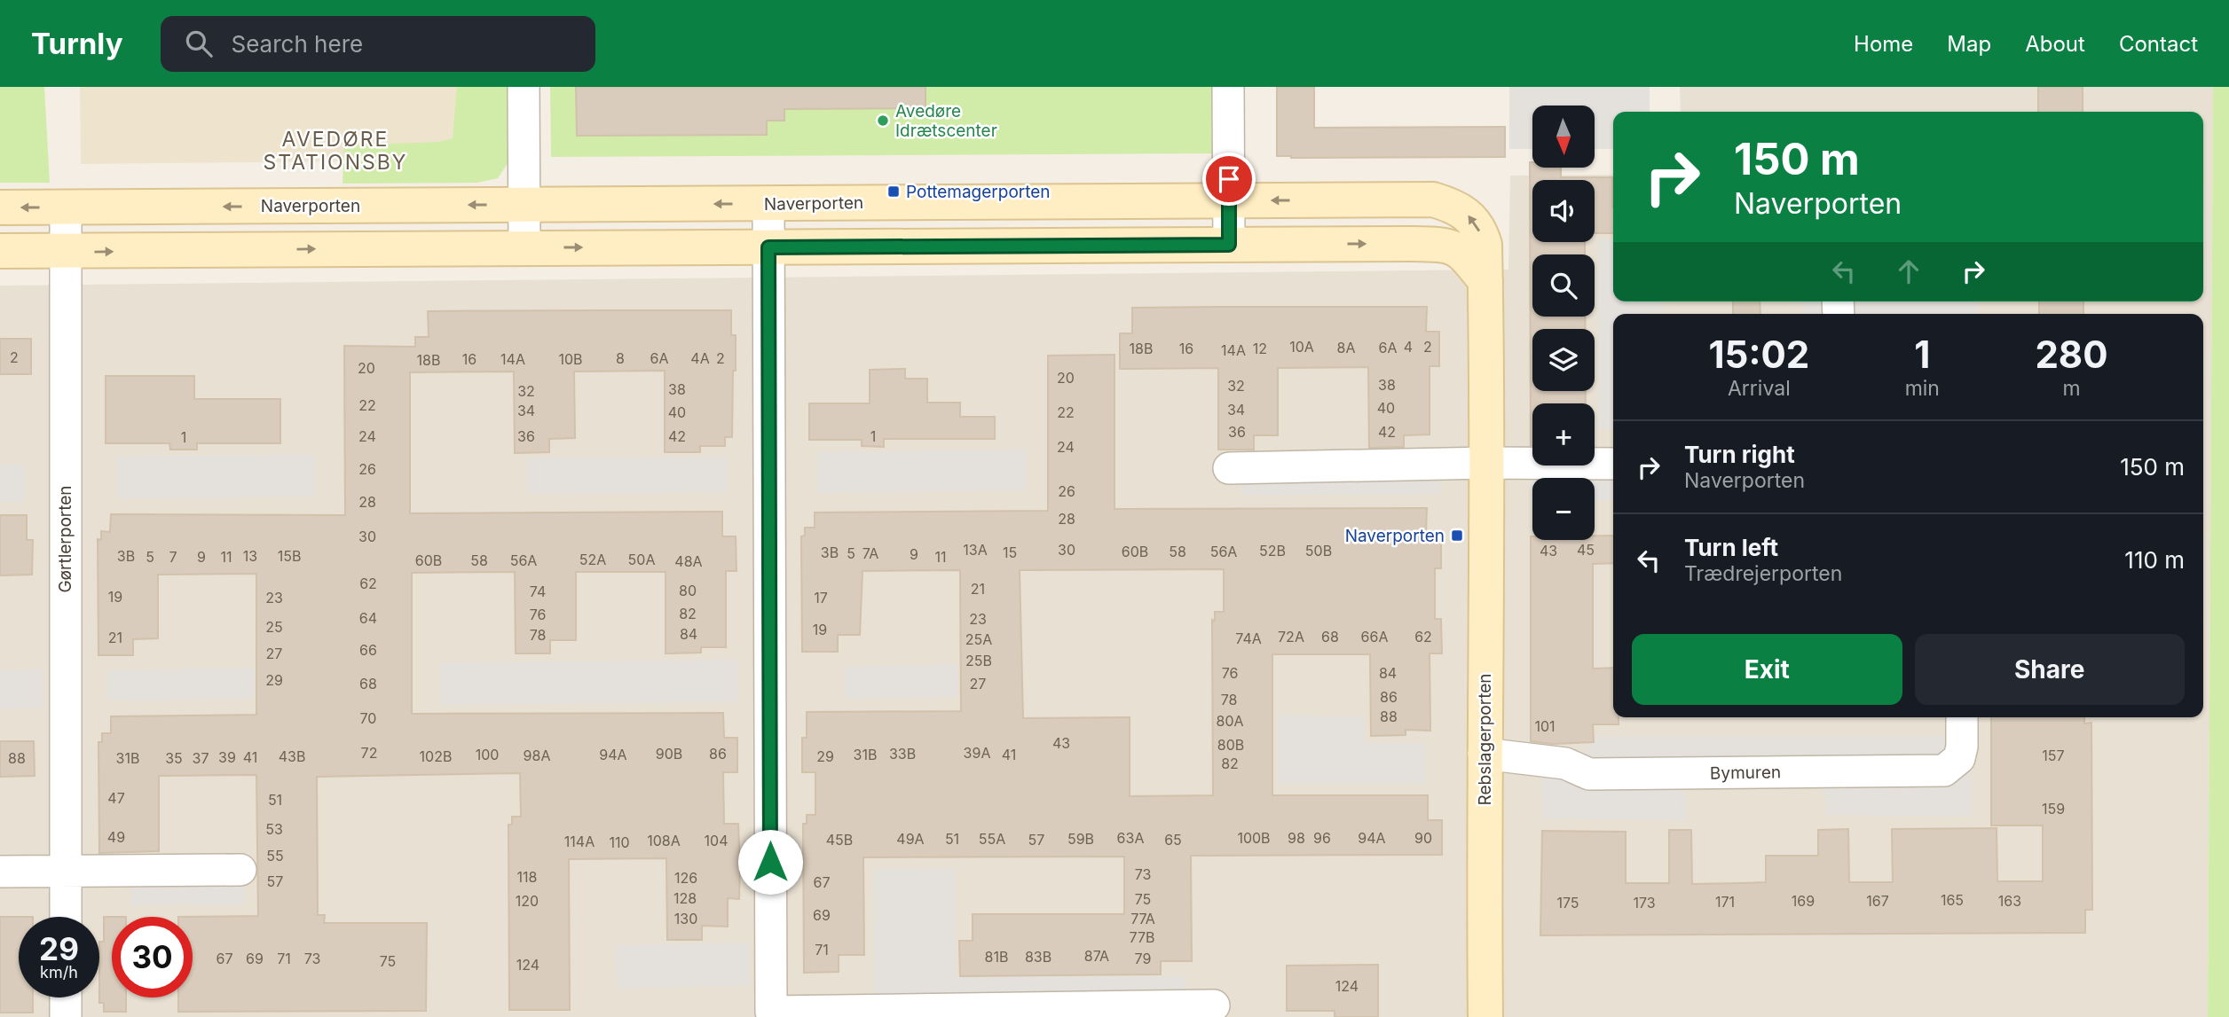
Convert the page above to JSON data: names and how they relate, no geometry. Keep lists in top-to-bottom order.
{
  "streets": {
    "street": [
      "Naverporten",
      "Gørtlerporten",
      "Rebslagerporten",
      "Bymuren"
    ]
  },
  "crossings": [
    ["Naverporten", "Gørtlerporten"],
    ["Naverporten", "Rebslagerporten"],
    ["Rebslagerporten", "Bymuren"]
  ],
  "districts": ["AVEDØRE STATIONSBY"],
  "places": {
    "other": ["Avedøre Idrætscenter"],
    "transit": ["Pottemagerporten", "Naverporten"]
  },
  "house_numbers": [
    "10A",
    "4",
    "2",
    "8A",
    "6A",
    "18B",
    "16",
    "12",
    "14A",
    "2",
    "8",
    "6A",
    "4A",
    "2",
    "16",
    "14A",
    "10B",
    "18B",
    "20",
    "20",
    "38",
    "32",
    "38",
    "32",
    "22",
    "40",
    "34",
    "34",
    "40",
    "22",
    "36",
    "42",
    "24",
    "36",
    "42",
    "1",
    "1",
    "24",
    "26",
    "26",
    "28",
    "28",
    "30",
    "13A",
    "30",
    "45",
    "52B",
    "50B",
    "43",
    "60B",
    "58",
    "56A",
    "3B",
    "15",
    "5",
    "7A",
    "9",
    "3B",
    "13",
    "15B",
    "5",
    "7",
    "9",
    "11",
    "11",
    "52A",
    "50A",
    "60B",
    "58",
    "56A",
    "48A",
    "62",
    "21",
    "80",
    "74",
    "19",
    "23",
    "17",
    "82",
    "76",
    "64",
    "23",
    "25",
    "19",
    "84",
    "78",
    "72A",
    "68",
    "66A",
    "62",
    "21",
    "74A",
    "25A",
    "66",
    "27",
    "25B",
    "76",
    "84",
    "29",
    "68",
    "27",
    "86",
    "78",
    "88",
    "70",
    "80A",
    "101",
    "43",
    "80B",
    "72",
    "39A",
    "90B",
    "86",
    "33B",
    "100",
    "94A",
    "31B",
    "41",
    "98A",
    "157",
    "43B",
    "102B",
    "29",
    "39",
    "41",
    "88",
    "31B",
    "35",
    "37",
    "82",
    "47",
    "51",
    "159",
    "53",
    "49",
    "63A",
    "100B",
    "98",
    "96",
    "94A",
    "90",
    "49A",
    "51",
    "55A",
    "59B",
    "45B",
    "57",
    "65",
    "108A",
    "104",
    "114A",
    "110",
    "55",
    "73",
    "118",
    "126",
    "57",
    "67",
    "128",
    "75",
    "165",
    "120",
    "169",
    "167",
    "163",
    "171",
    "175",
    "173",
    "69",
    "130",
    "77A",
    "77B",
    "71",
    "87A",
    "81B",
    "83B",
    "67",
    "69",
    "71",
    "73",
    "79",
    "75",
    "124",
    "124"
  ],
  "north": "bottom",
  "page": {
    "header": "Turnly",
    "search": "Search here",
    "nav": [
      "Home",
      "Map",
      "About",
      "Contact"
    ],
    "map_buttons": ["+", "−"],
    "turn": ["150 m", "Naverporten"],
    "eta": [
      "15:02",
      "Arrival",
      "1",
      "min",
      "280",
      "m"
    ],
    "list": [
      {
        "name": "Turn right",
        "note": "Naverporten",
        "value": "150 m"
      },
      {
        "name": "Turn left",
        "note": "Trædrejerporten",
        "value": "110 m"
      }
    ],
    "buttons": ["Exit", "Share"],
    "speed": "29 km/h",
    "limit": "30"
  }
}
